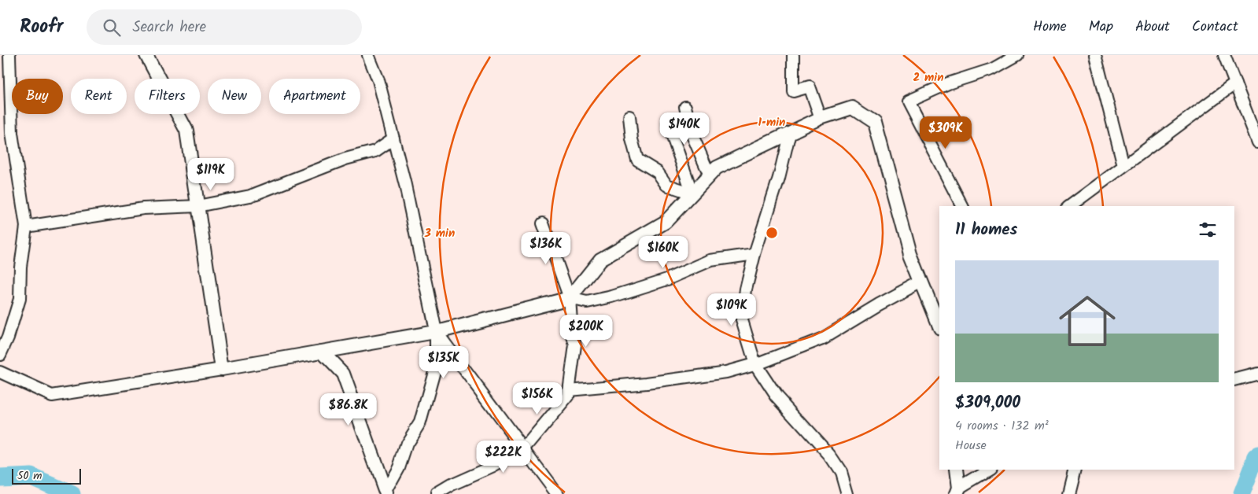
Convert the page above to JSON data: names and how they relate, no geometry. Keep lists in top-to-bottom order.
{
  "scale_bar": "50 m",
  "page": {
    "header": "Roofr",
    "search": "Search here",
    "nav": [
      "Home",
      "Map",
      "About",
      "Contact"
    ],
    "chip": [
      "Buy",
      "Rent",
      "Filters",
      "New",
      "Apartment"
    ],
    "price": [
      "$140K",
      "$309K",
      "$119K",
      "$136K",
      "$160K",
      "$109K",
      "$200K",
      "$135K",
      "$156K",
      "$86.8K",
      "$222K"
    ],
    "heading": "11 homes",
    "list": [
      {
        "name": "$309,000",
        "note": "4 rooms · 132 m² · House"
      }
    ],
    "scale": "50 m"
  },
  "rings": ["2 min", "1 min", "3 min"]
}
